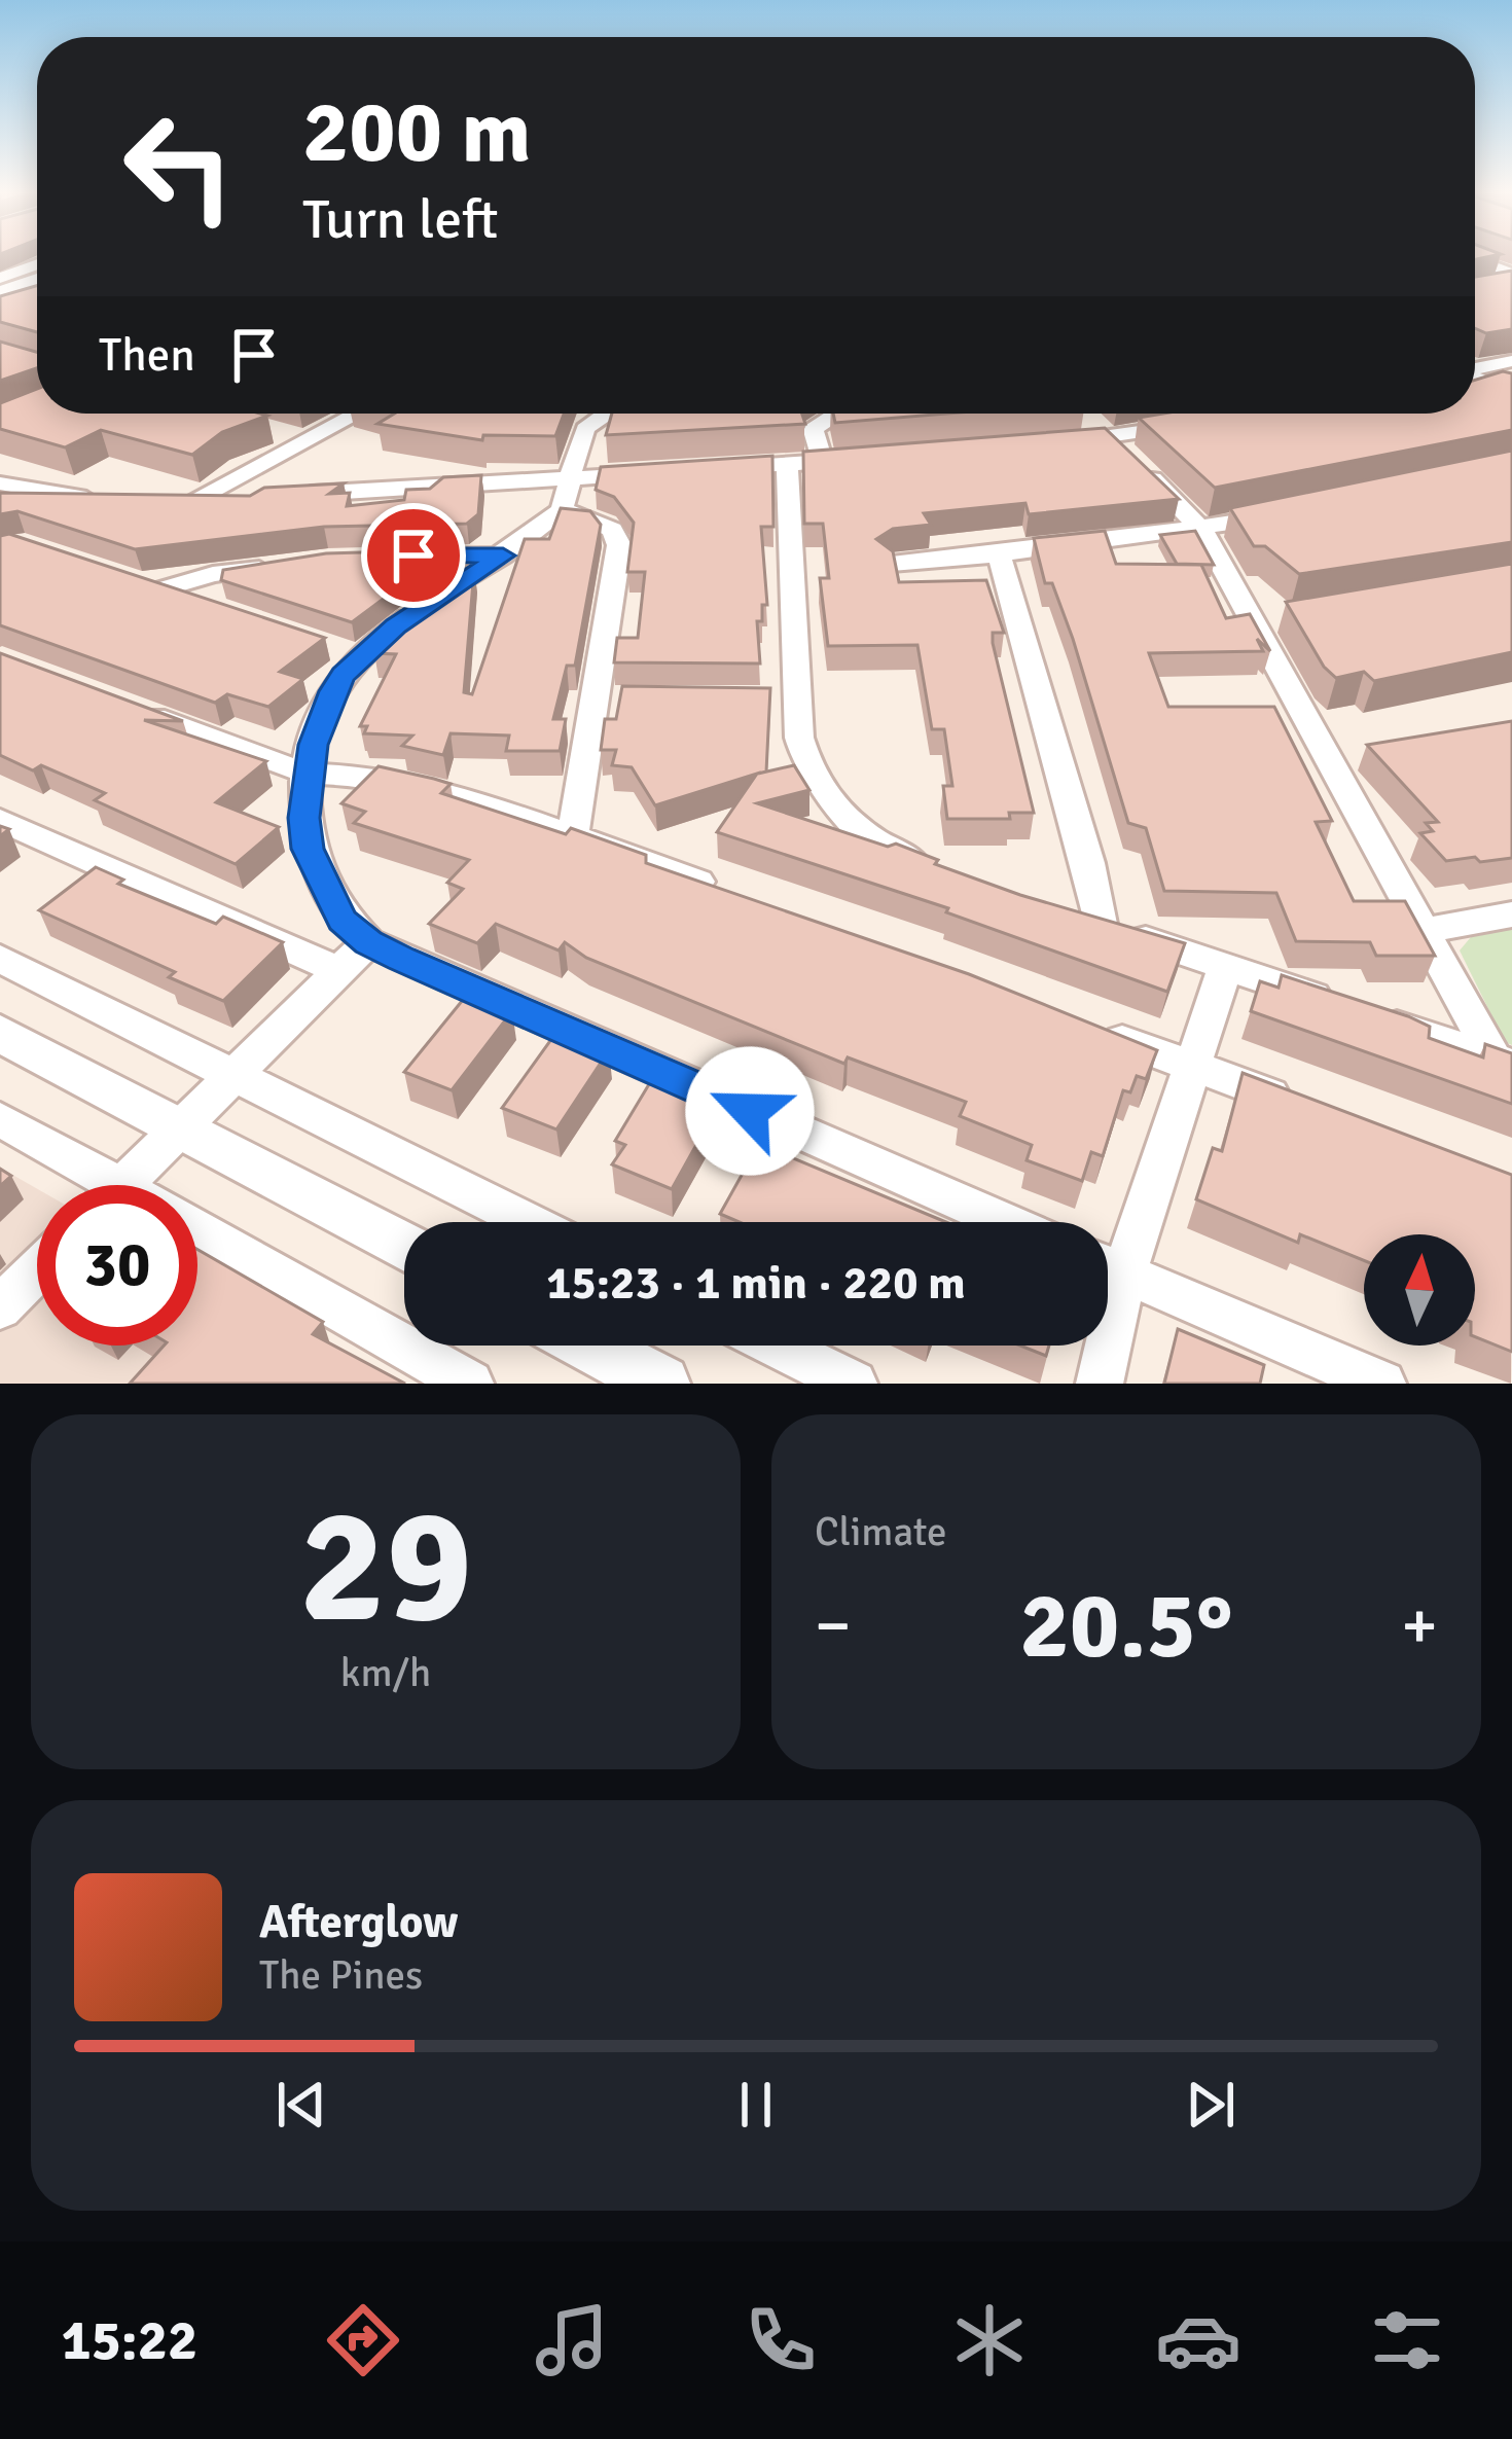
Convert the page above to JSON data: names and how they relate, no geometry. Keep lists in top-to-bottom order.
{
  "north": "top",
  "page": {
    "turn": ["200 m", "Turn left"],
    "then": "Then",
    "limit": "30",
    "trip": "15:23 · 1 min · 220 m",
    "tile": [
      ["29", "km/h"],
      "Climate"
    ],
    "heat": ["−", "20.5°", "+"],
    "song": ["Afterglow", "The Pines"],
    "tabs": "15:22"
  }
}
